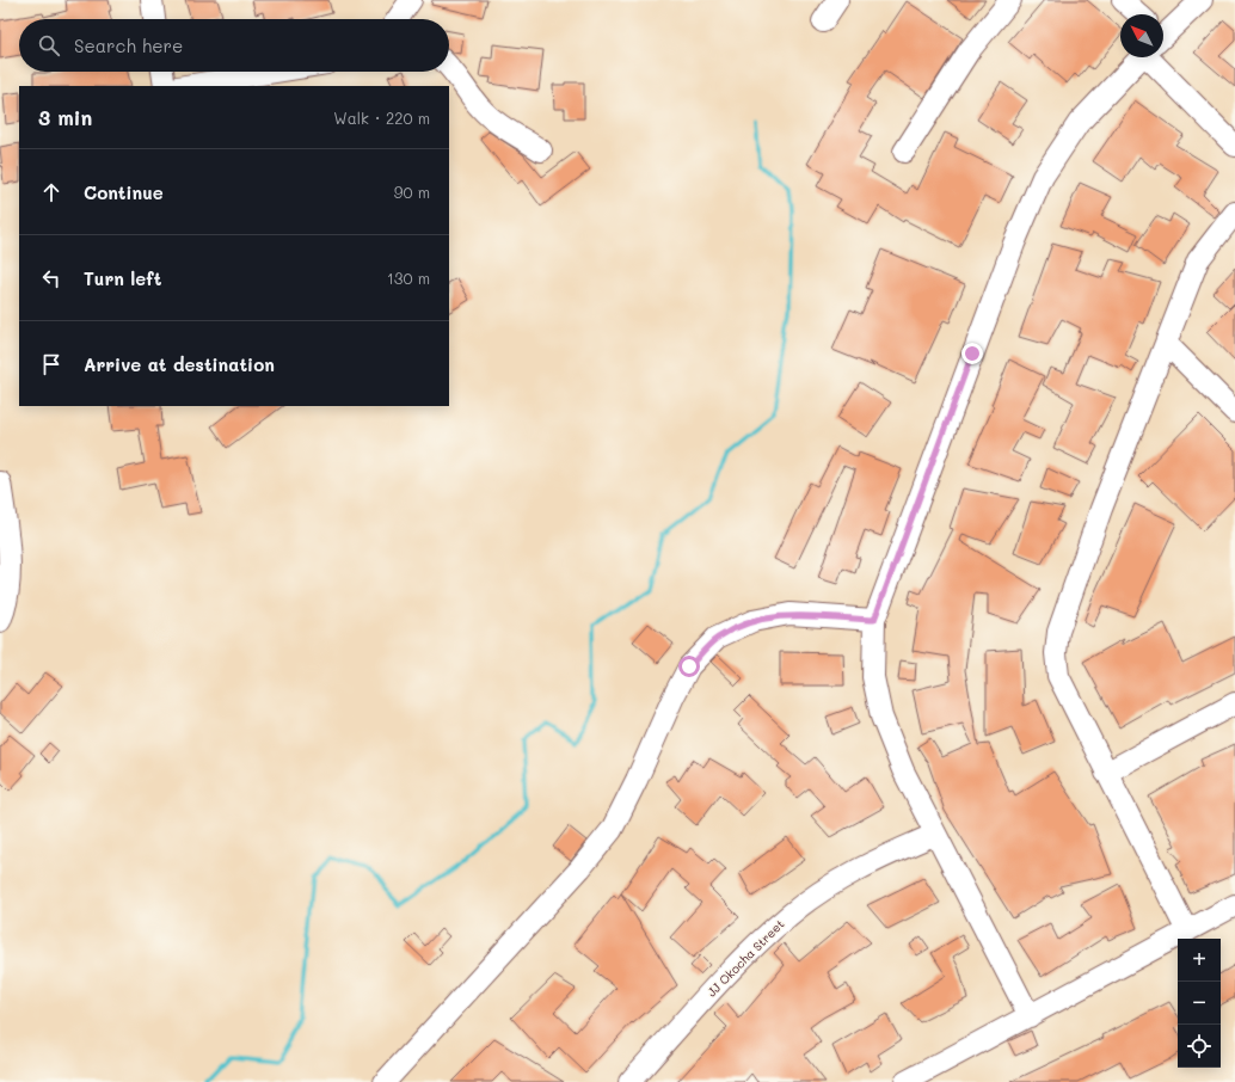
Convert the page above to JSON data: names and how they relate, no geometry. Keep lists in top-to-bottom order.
{
  "streets": {
    "street": ["JJ Okocha Street"]
  },
  "north": "top left",
  "page": {
    "search": "Search here",
    "heading": ["3 min", "Walk · 220 m"],
    "list": [
      ["Continue", "90 m"],
      ["Turn left", "130 m"],
      "Arrive at destination"
    ],
    "map_buttons": ["+", "−"]
  }
}
